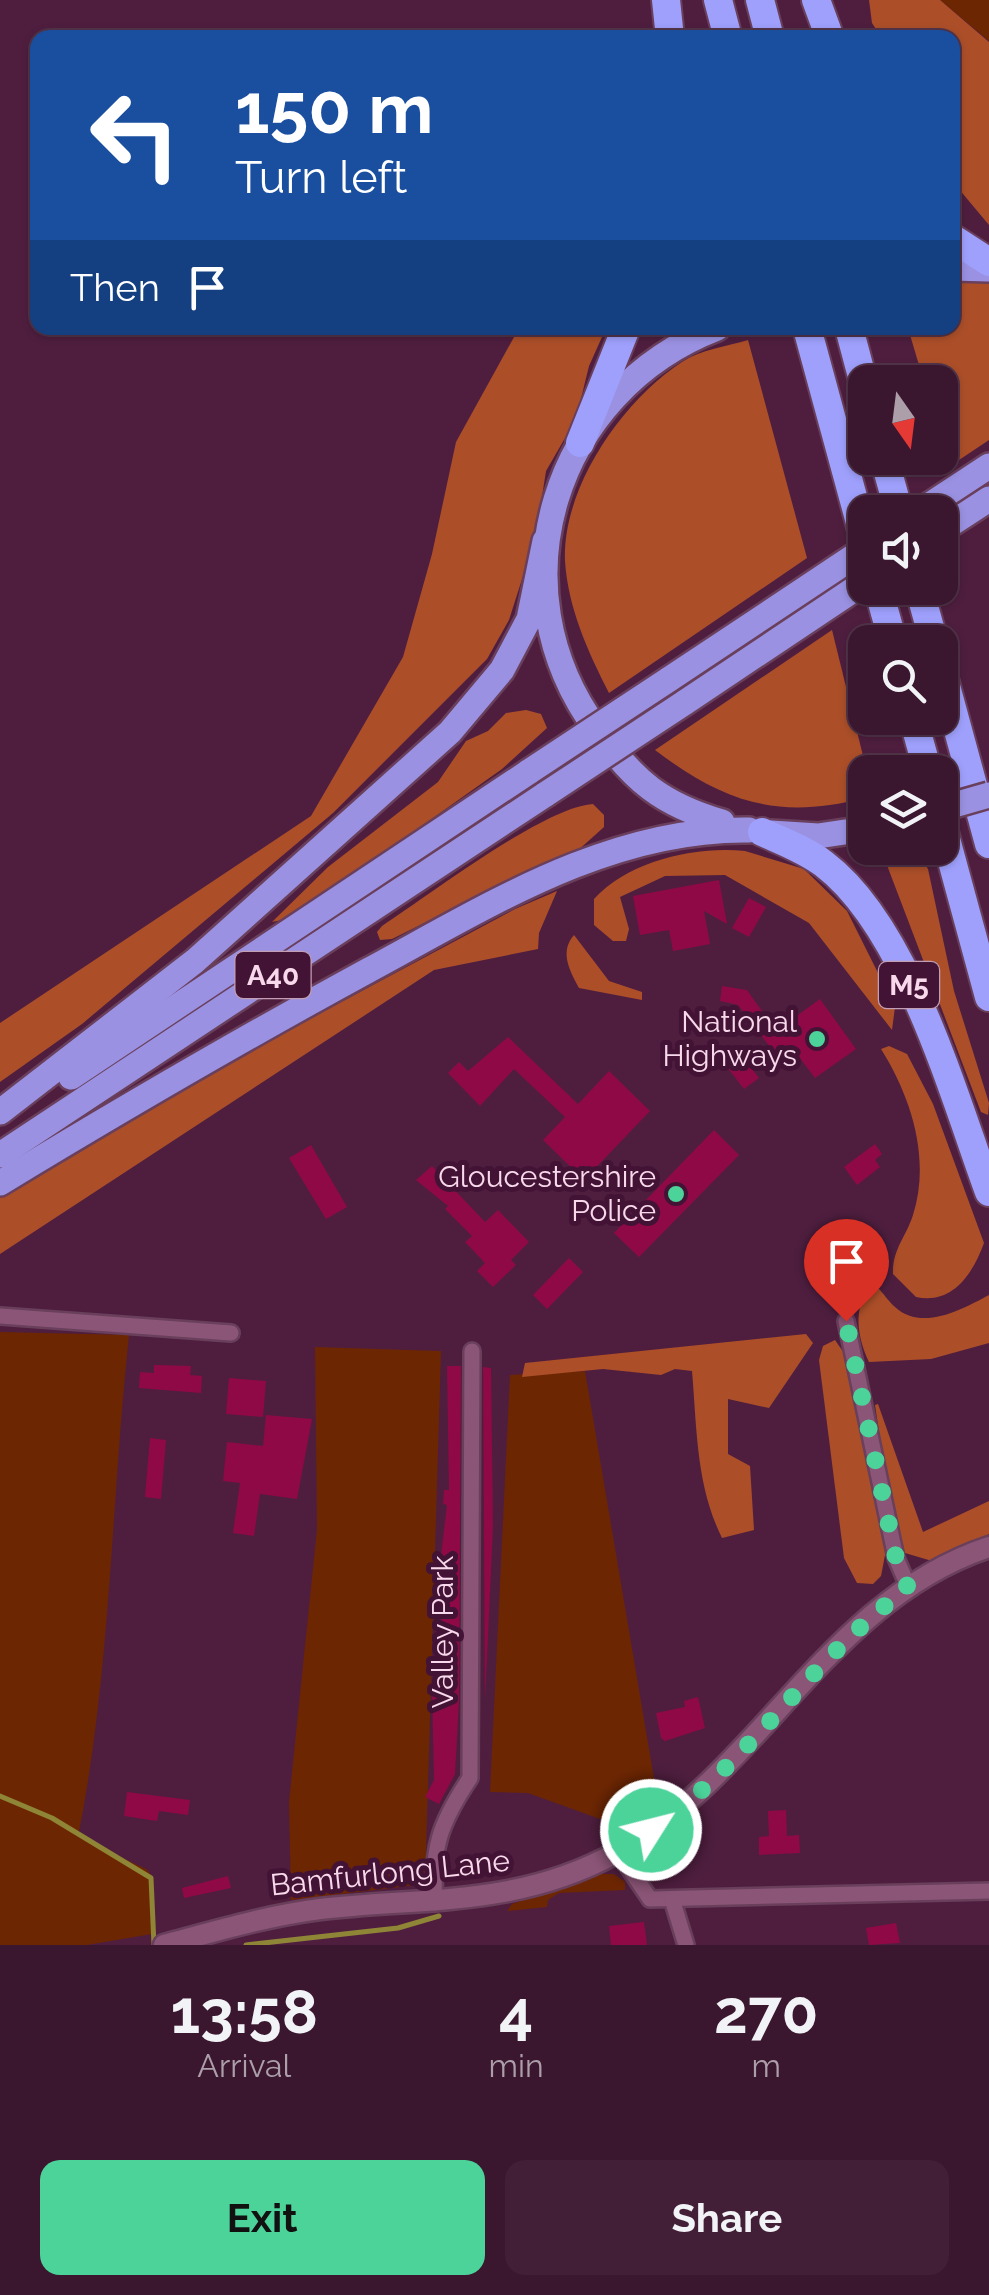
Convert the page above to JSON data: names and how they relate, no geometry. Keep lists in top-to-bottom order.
{
  "streets": {
    "highway": ["A40", "M5"],
    "street": ["Valley Park", "Bamfurlong Lane"]
  },
  "crossings": [
    ["Valley Park", "Bamfurlong Lane"]
  ],
  "places": ["National Highways", "Gloucestershire Police"],
  "north": "bottom",
  "page": {
    "turn": ["150 m", "Turn left"],
    "then": "Then",
    "eta": [
      "13:58",
      "Arrival",
      "4",
      "min",
      "270",
      "m"
    ],
    "buttons": ["Exit", "Share"]
  }
}
